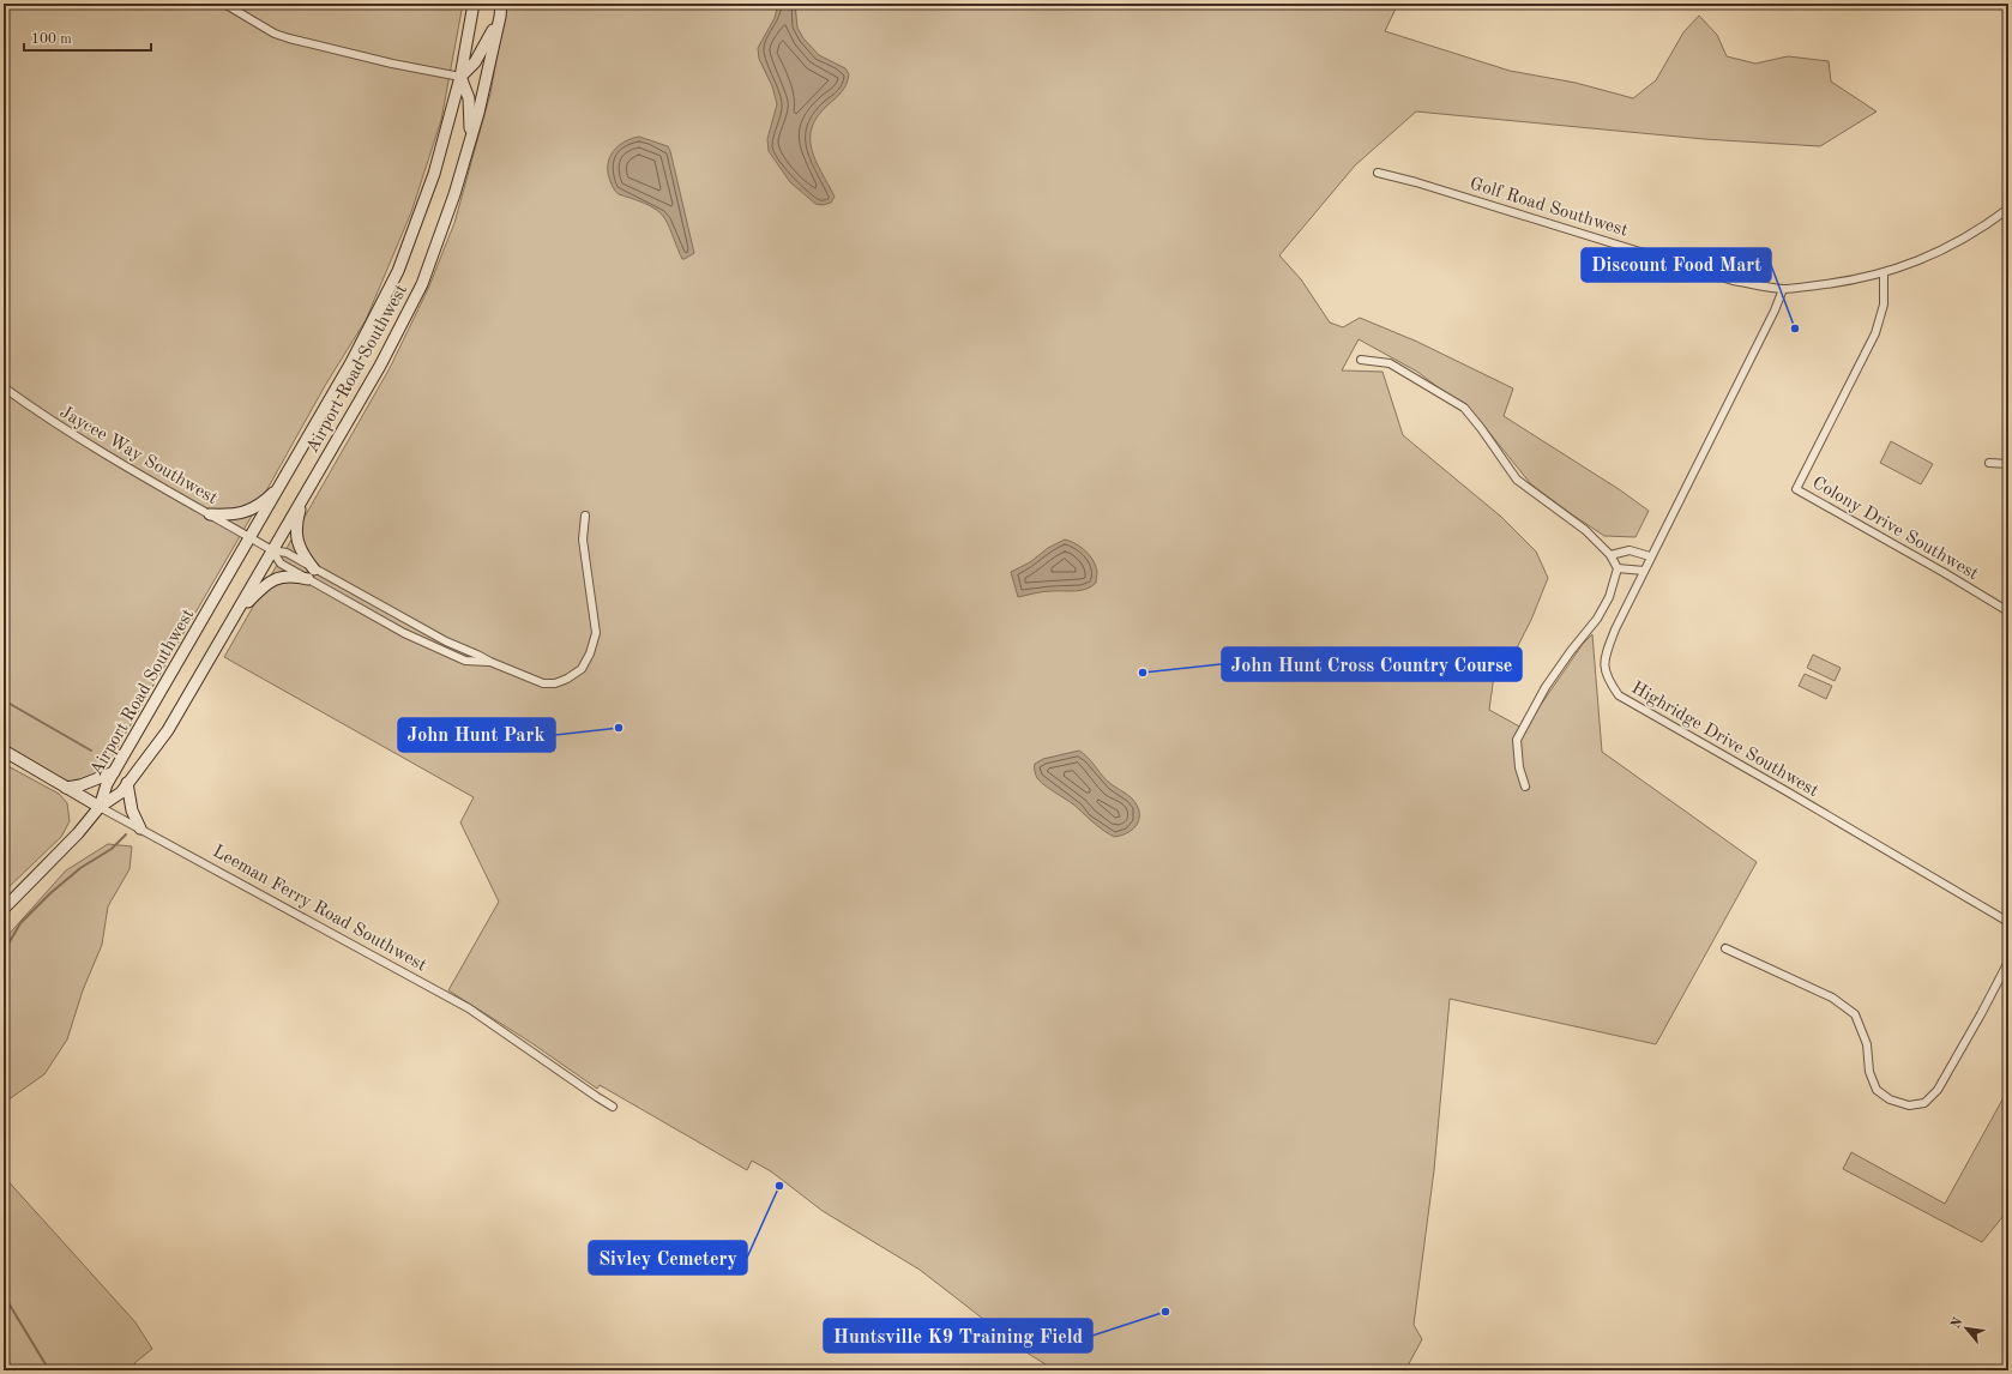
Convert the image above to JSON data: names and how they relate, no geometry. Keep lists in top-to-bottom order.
{
  "streets": {
    "street": [
      "Golf Road Southwest",
      "Airport Road Southwest",
      "Jaycee Way Southwest",
      "Colony Drive Southwest",
      "Highridge Drive Southwest",
      "Leeman Ferry Road Southwest"
    ]
  },
  "crossings": [
    ["Golf Road Southwest", "Colony Drive Southwest"],
    ["Golf Road Southwest", "Highridge Drive Southwest"],
    ["Airport Road Southwest", "Jaycee Way Southwest"],
    ["Airport Road Southwest", "Leeman Ferry Road Southwest"]
  ],
  "places": [
    "Discount Food Mart",
    "John Hunt Cross Country Course",
    "John Hunt Park",
    "Sivley Cemetery",
    "Huntsville K9 Training Field"
  ],
  "scale_bar": "100 m",
  "north": "top left"
}
